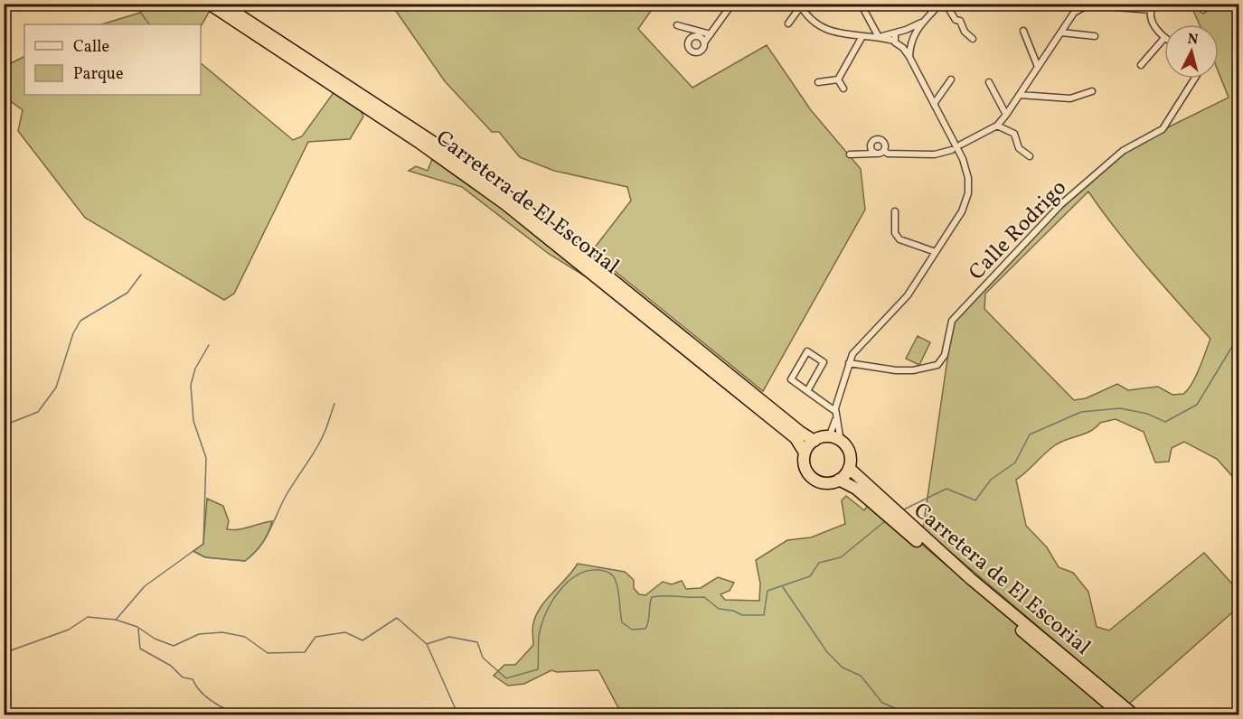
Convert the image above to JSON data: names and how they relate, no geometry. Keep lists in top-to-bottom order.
{
  "streets": {
    "highway": ["Carretera de El Escorial"],
    "street": ["Calle Rodrigo"]
  },
  "legend": ["Calle", "Parque"],
  "north": "top"
}
